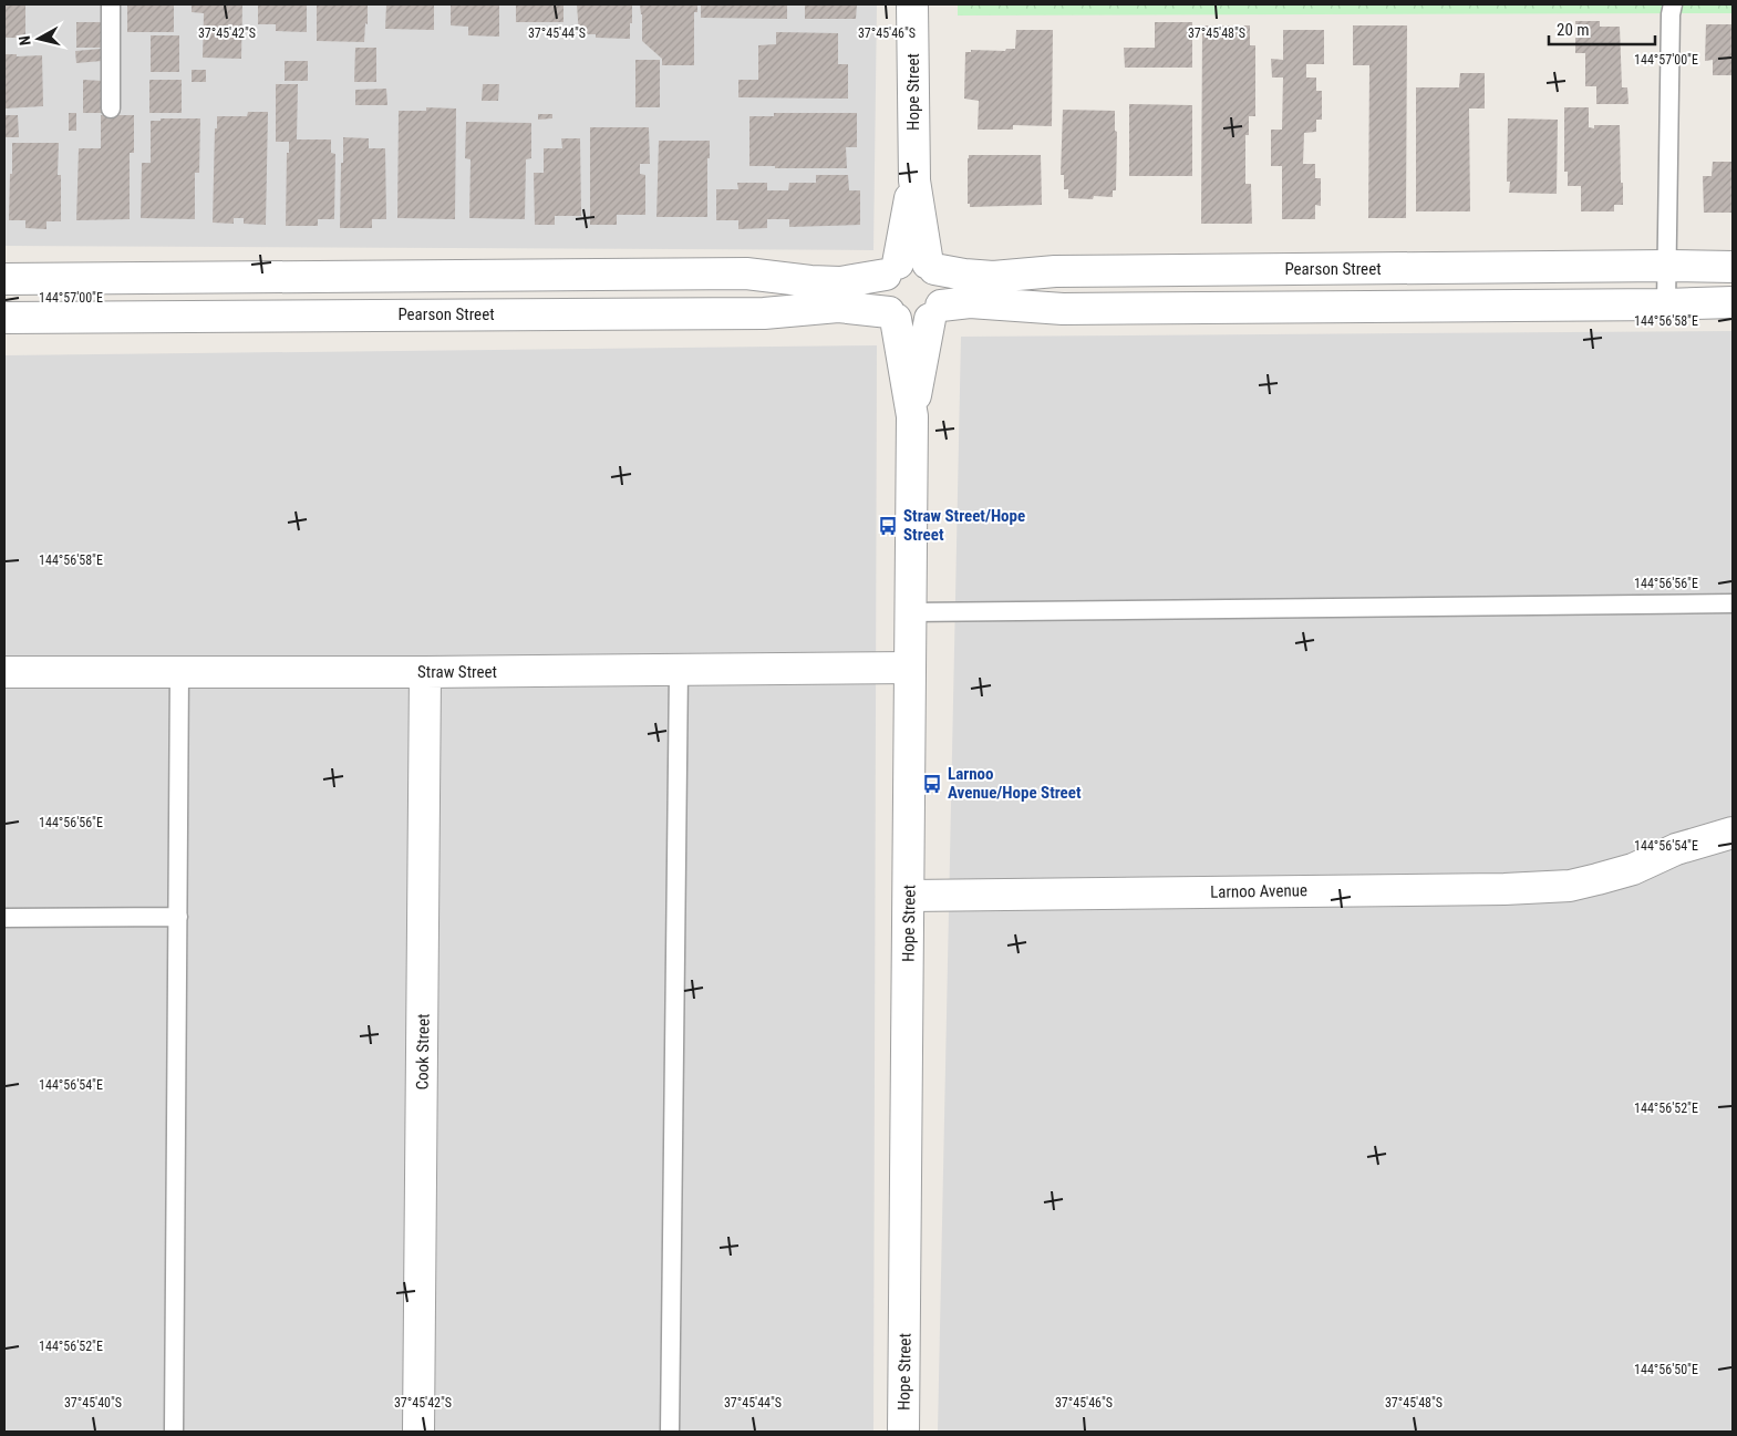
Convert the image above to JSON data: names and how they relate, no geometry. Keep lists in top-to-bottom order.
{
  "streets": {
    "street": [
      "Hope Street",
      "Pearson Street",
      "Straw Street",
      "Larnoo Avenue",
      "Cook Street"
    ]
  },
  "crossings": [
    ["Hope Street", "Pearson Street"],
    ["Hope Street", "Straw Street"],
    ["Hope Street", "Larnoo Avenue"],
    ["Straw Street", "Cook Street"]
  ],
  "places": {
    "bus stop": ["Straw Street/Hope Street", "Larnoo Avenue/Hope Street"]
  },
  "scale_bar": "20 m",
  "north": "left",
  "coordinates": [
    "37°45'42\"S",
    "37°45'44\"S",
    "37°45'46\"S",
    "37°45'48\"S",
    "144°57'00\"E",
    "144°56'58\"E",
    "144°56'56\"E",
    "144°56'54\"E",
    "144°56'52\"E",
    "144°56'50\"E",
    "37°45'40\"S"
  ]
}
